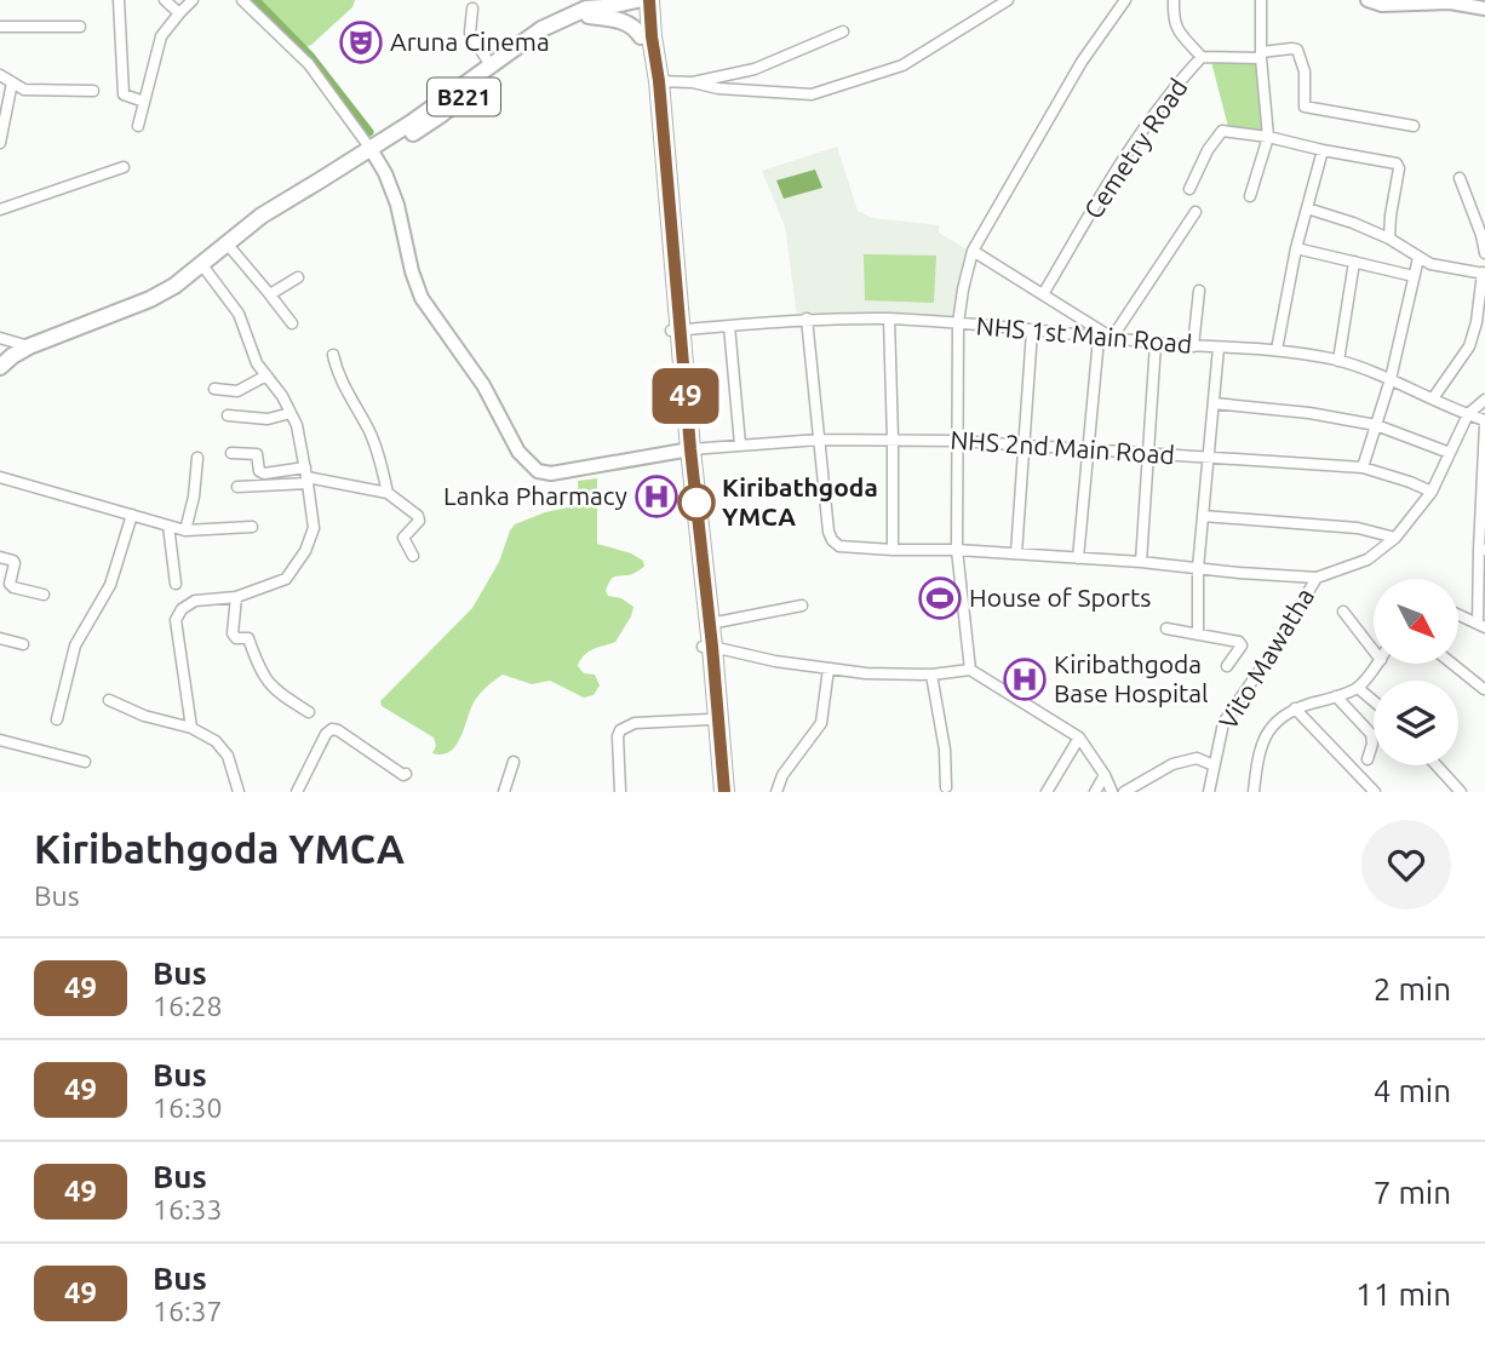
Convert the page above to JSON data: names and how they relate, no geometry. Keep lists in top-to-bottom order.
{
  "streets": {
    "main road": ["B221"],
    "street": [
      "Cemetry Road",
      "NHS 1st Main Road",
      "NHS 2nd Main Road",
      "Vito Mawatha"
    ]
  },
  "crossings": [
    ["NHS 1st Main Road", "Vito Mawatha"],
    ["NHS 2nd Main Road", "Vito Mawatha"]
  ],
  "places": {
    "theatre": ["Aruna Cinema"],
    "hospital": ["Lanka Pharmacy", "Kiribathgoda Base Hospital"],
    "other": ["Kiribathgoda YMCA"],
    "sports": ["House of Sports"]
  },
  "lines": ["bus line 49"],
  "north": "bottom right",
  "page": {
    "on_map": "49",
    "heading": ["Kiribathgoda YMCA", "Bus"],
    "list": [
      {
        "mark": "49",
        "name": "Bus",
        "note": "16:28",
        "value": "2 min"
      },
      {
        "mark": "49",
        "name": "Bus",
        "note": "16:30",
        "value": "4 min"
      },
      {
        "mark": "49",
        "name": "Bus",
        "note": "16:33",
        "value": "7 min"
      },
      {
        "mark": "49",
        "name": "Bus",
        "note": "16:37",
        "value": "11 min"
      }
    ]
  }
}
